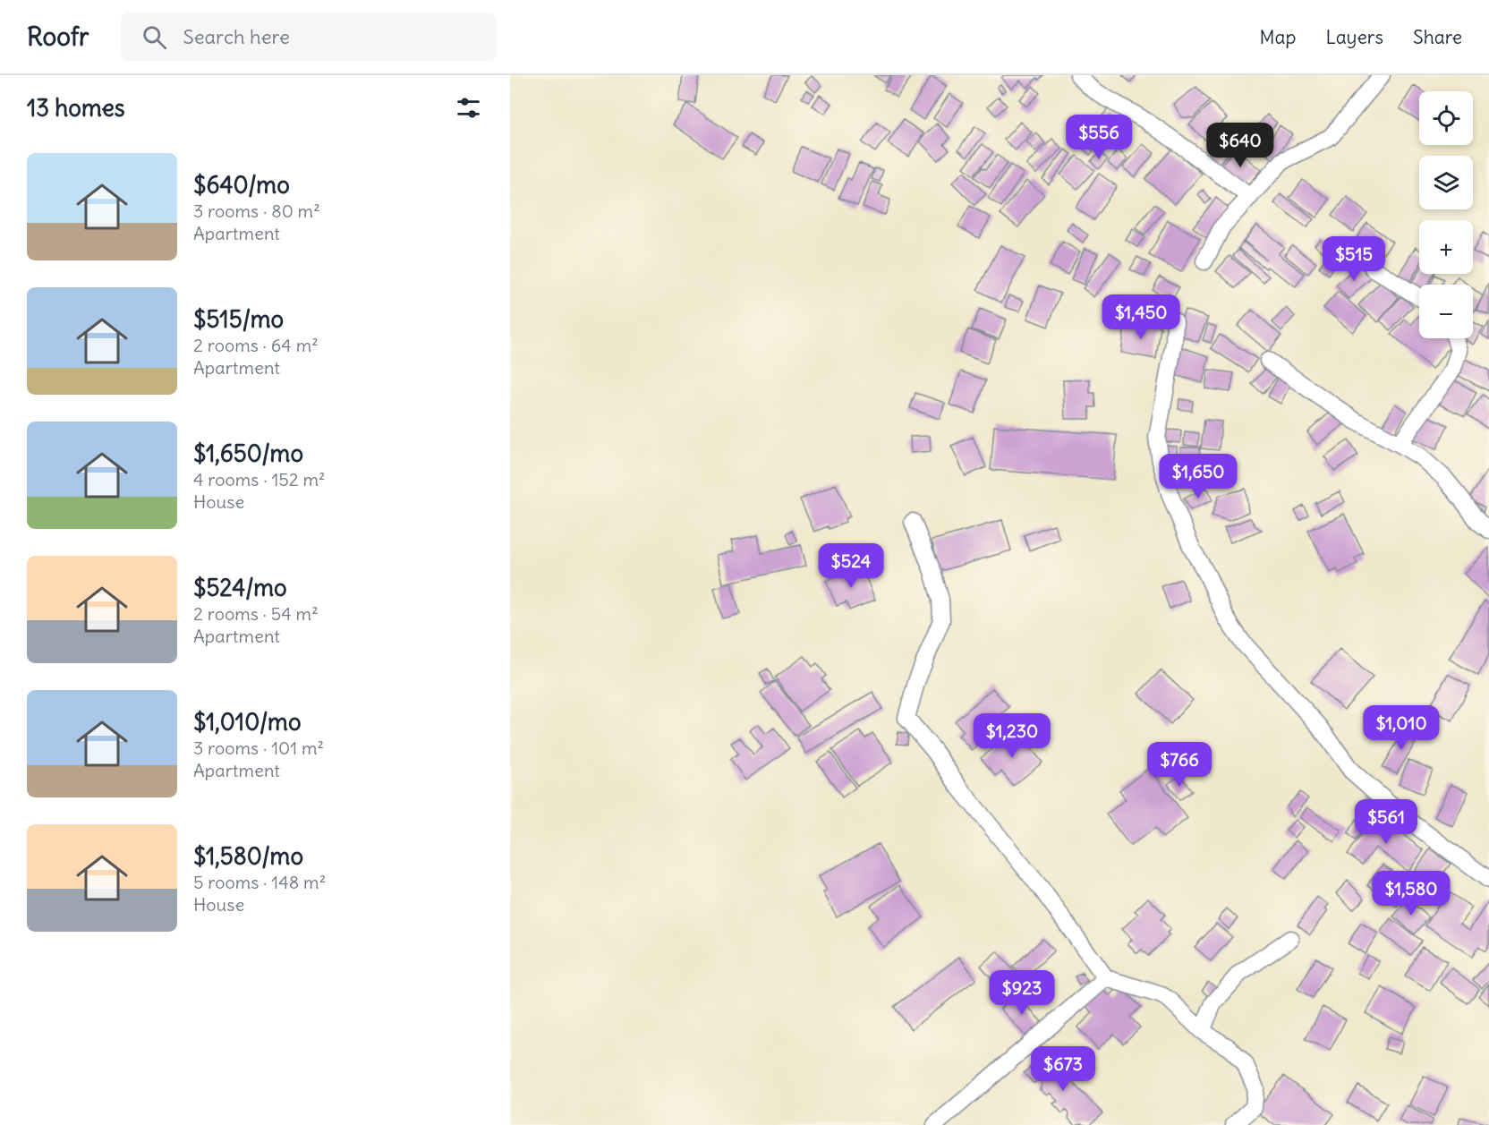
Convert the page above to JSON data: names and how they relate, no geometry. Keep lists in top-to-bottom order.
{
  "page": {
    "header": "Roofr",
    "search": "Search here",
    "nav": ["Map", "Layers", "Share"],
    "heading": "13 homes",
    "map_buttons": ["+", "−"],
    "price": [
      "$556",
      "$640",
      "$515",
      "$1,450",
      "$1,650",
      "$524",
      "$1,010",
      "$1,230",
      "$766",
      "$561",
      "$1,580",
      "$923",
      "$673"
    ],
    "list": [
      {
        "name": "$640/mo",
        "note": "3 rooms · 80 m² · Apartment"
      },
      {
        "name": "$515/mo",
        "note": "2 rooms · 64 m² · Apartment"
      },
      {
        "name": "$1,650/mo",
        "note": "4 rooms · 152 m² · House"
      },
      {
        "name": "$524/mo",
        "note": "2 rooms · 54 m² · Apartment"
      },
      {
        "name": "$1,010/mo",
        "note": "3 rooms · 101 m² · Apartment"
      },
      {
        "name": "$1,580/mo",
        "note": "5 rooms · 148 m² · House"
      }
    ]
  }
}
